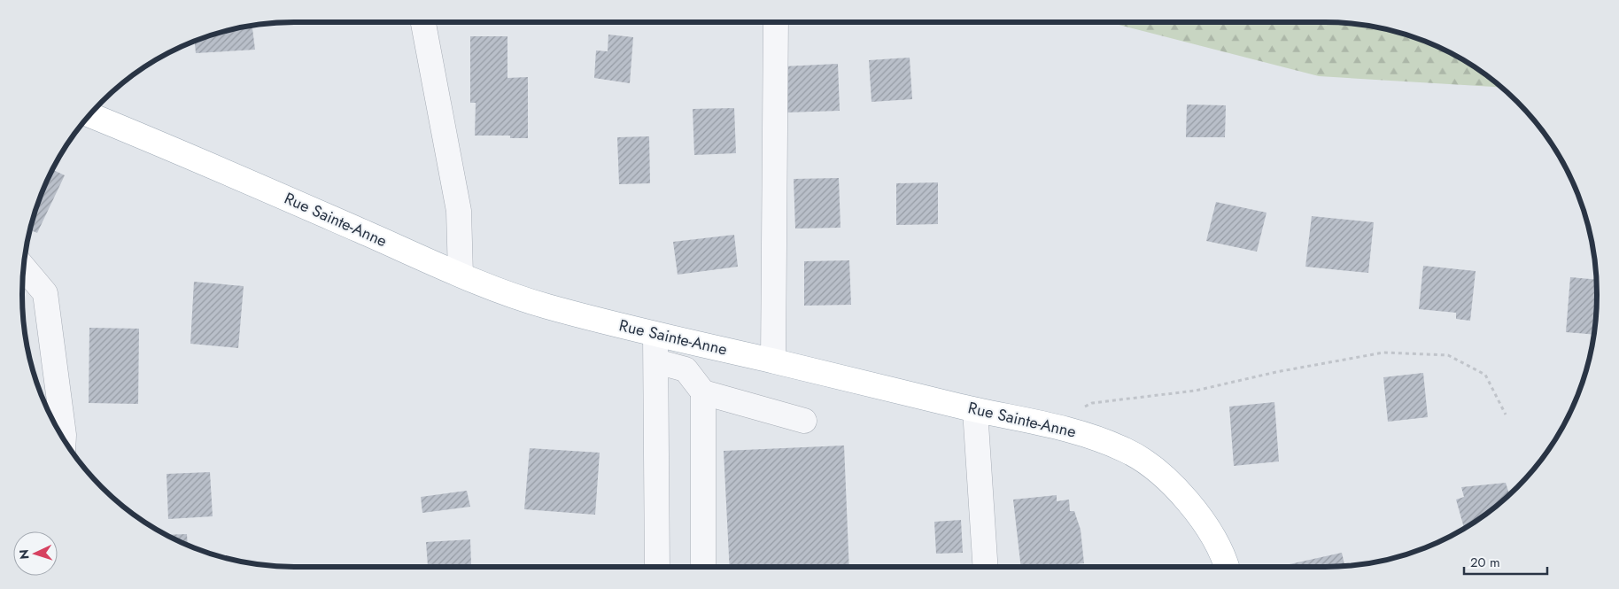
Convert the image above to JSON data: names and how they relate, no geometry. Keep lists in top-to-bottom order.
{
  "streets": {
    "main road": ["Rue Sainte-Anne"]
  },
  "scale_bar": "20 m",
  "north": "left"
}
